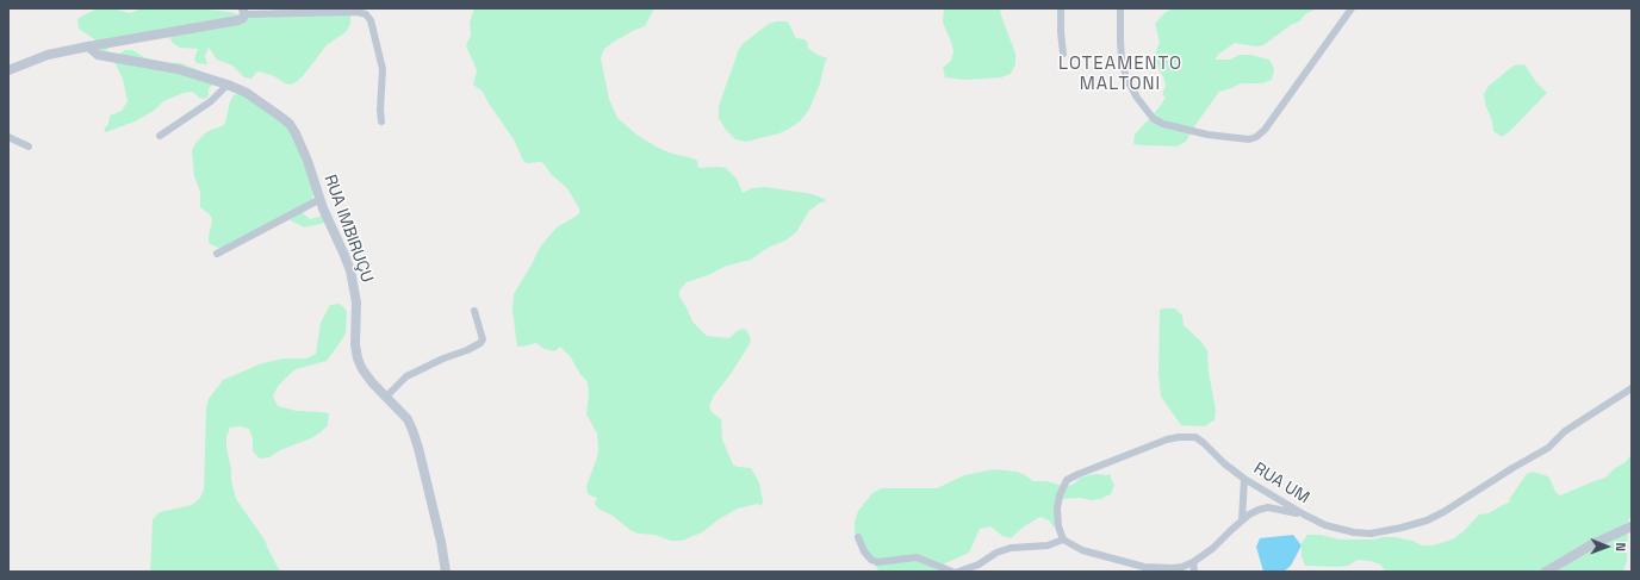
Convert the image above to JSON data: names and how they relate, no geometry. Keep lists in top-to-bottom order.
{
  "streets": {
    "street": ["RUA IMBIRUÇU", "RUA UM"]
  },
  "districts": ["LOTEAMENTO MALTONI"],
  "north": "right"
}
